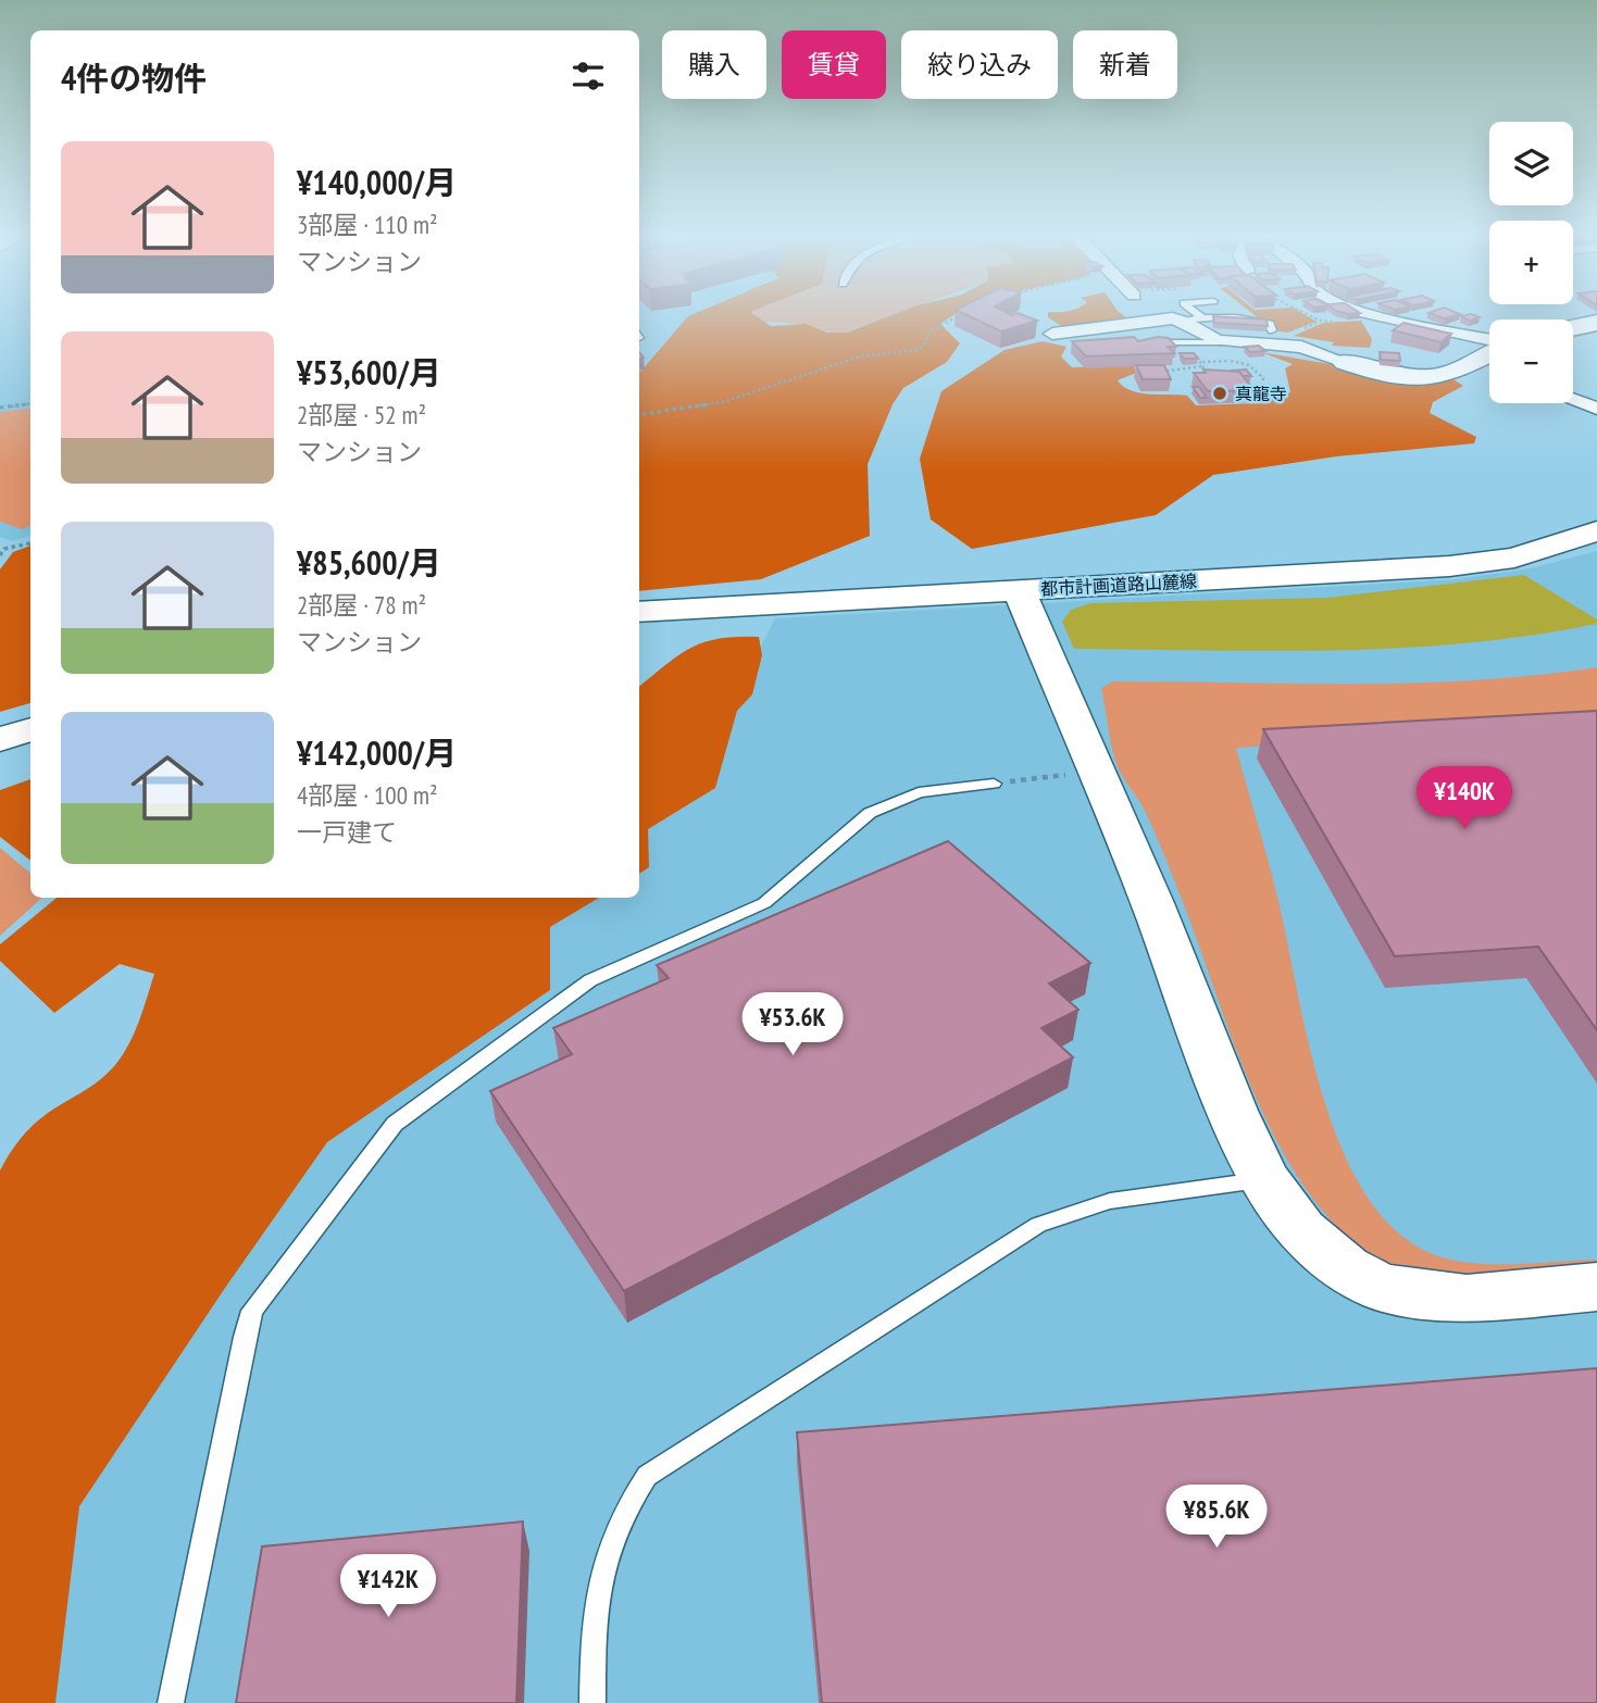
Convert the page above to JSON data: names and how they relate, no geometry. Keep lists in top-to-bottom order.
{
  "streets": {
    "street": ["都市計画道路山麓線"]
  },
  "places": ["真龍寺"],
  "page": {
    "chip": [
      "購入",
      "賃貸",
      "絞り込み",
      "新着"
    ],
    "heading": "4件の物件",
    "map_buttons": ["+", "−"],
    "list": [
      {
        "name": "¥140,000/月",
        "note": "3部屋 · 110 m² · マンション"
      },
      {
        "name": "¥53,600/月",
        "note": "2部屋 · 52 m² · マンション"
      },
      {
        "name": "¥85,600/月",
        "note": "2部屋 · 78 m² · マンション"
      },
      {
        "name": "¥142,000/月",
        "note": "4部屋 · 100 m² · 一戸建て"
      }
    ],
    "price": [
      "¥140K",
      "¥53.6K",
      "¥85.6K",
      "¥142K"
    ]
  }
}
